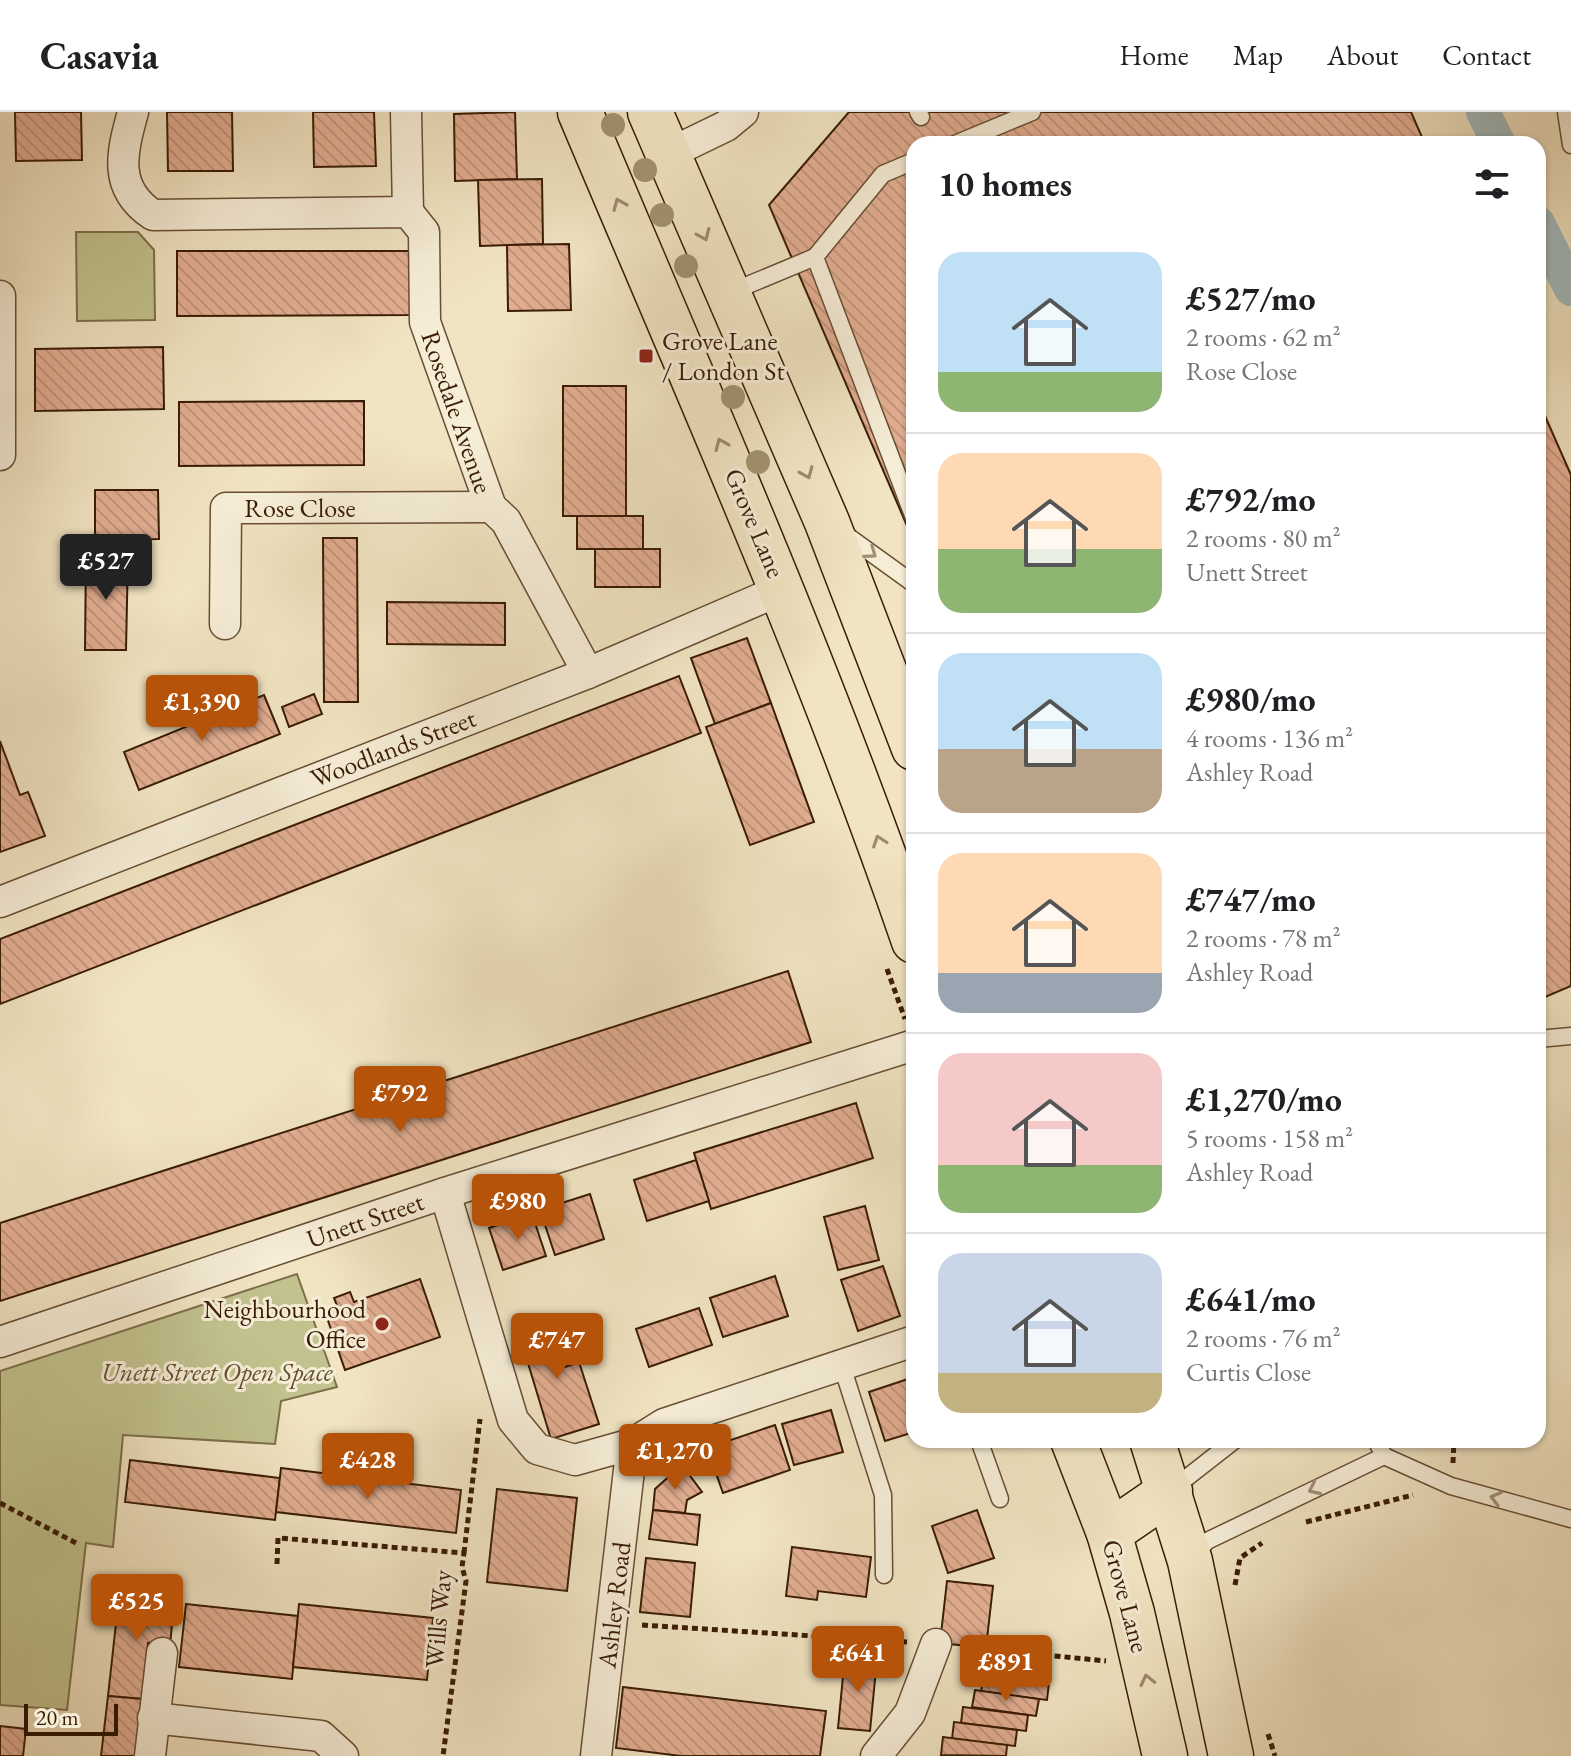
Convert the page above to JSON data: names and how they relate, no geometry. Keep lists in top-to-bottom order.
{
  "streets": {
    "main road": ["Grove Lane"],
    "street": [
      "Rosedale Avenue",
      "Rose Close",
      "Woodlands Street",
      "Unett Street",
      "Ashley Road"
    ],
    "path": ["Wills Way"]
  },
  "crossings": [
    ["Rosedale Avenue", "Rose Close"],
    ["Rosedale Avenue", "Woodlands Street"],
    ["Grove Lane", "Woodlands Street"]
  ],
  "parks": ["Unett Street Open Space"],
  "places": {
    "transit": ["Grove Lane / London St"],
    "other": ["Neighbourhood Office"]
  },
  "scale_bar": "20 m",
  "page": {
    "header": "Casavia",
    "nav": [
      "Home",
      "Map",
      "About",
      "Contact"
    ],
    "heading": "10 homes",
    "list": [
      {
        "name": "£527/mo",
        "note": "2 rooms · 62 m² · Rose Close"
      },
      {
        "name": "£792/mo",
        "note": "2 rooms · 80 m² · Unett Street"
      },
      {
        "name": "£980/mo",
        "note": "4 rooms · 136 m² · Ashley Road"
      },
      {
        "name": "£747/mo",
        "note": "2 rooms · 78 m² · Ashley Road"
      },
      {
        "name": "£1,270/mo",
        "note": "5 rooms · 158 m² · Ashley Road"
      },
      {
        "name": "£641/mo",
        "note": "2 rooms · 76 m² · Curtis Close"
      }
    ],
    "price": [
      "£527",
      "£1,390",
      "£792",
      "£980",
      "£747",
      "£1,270",
      "£428",
      "£525",
      "£641",
      "£891"
    ],
    "scale": "20 m"
  }
}
